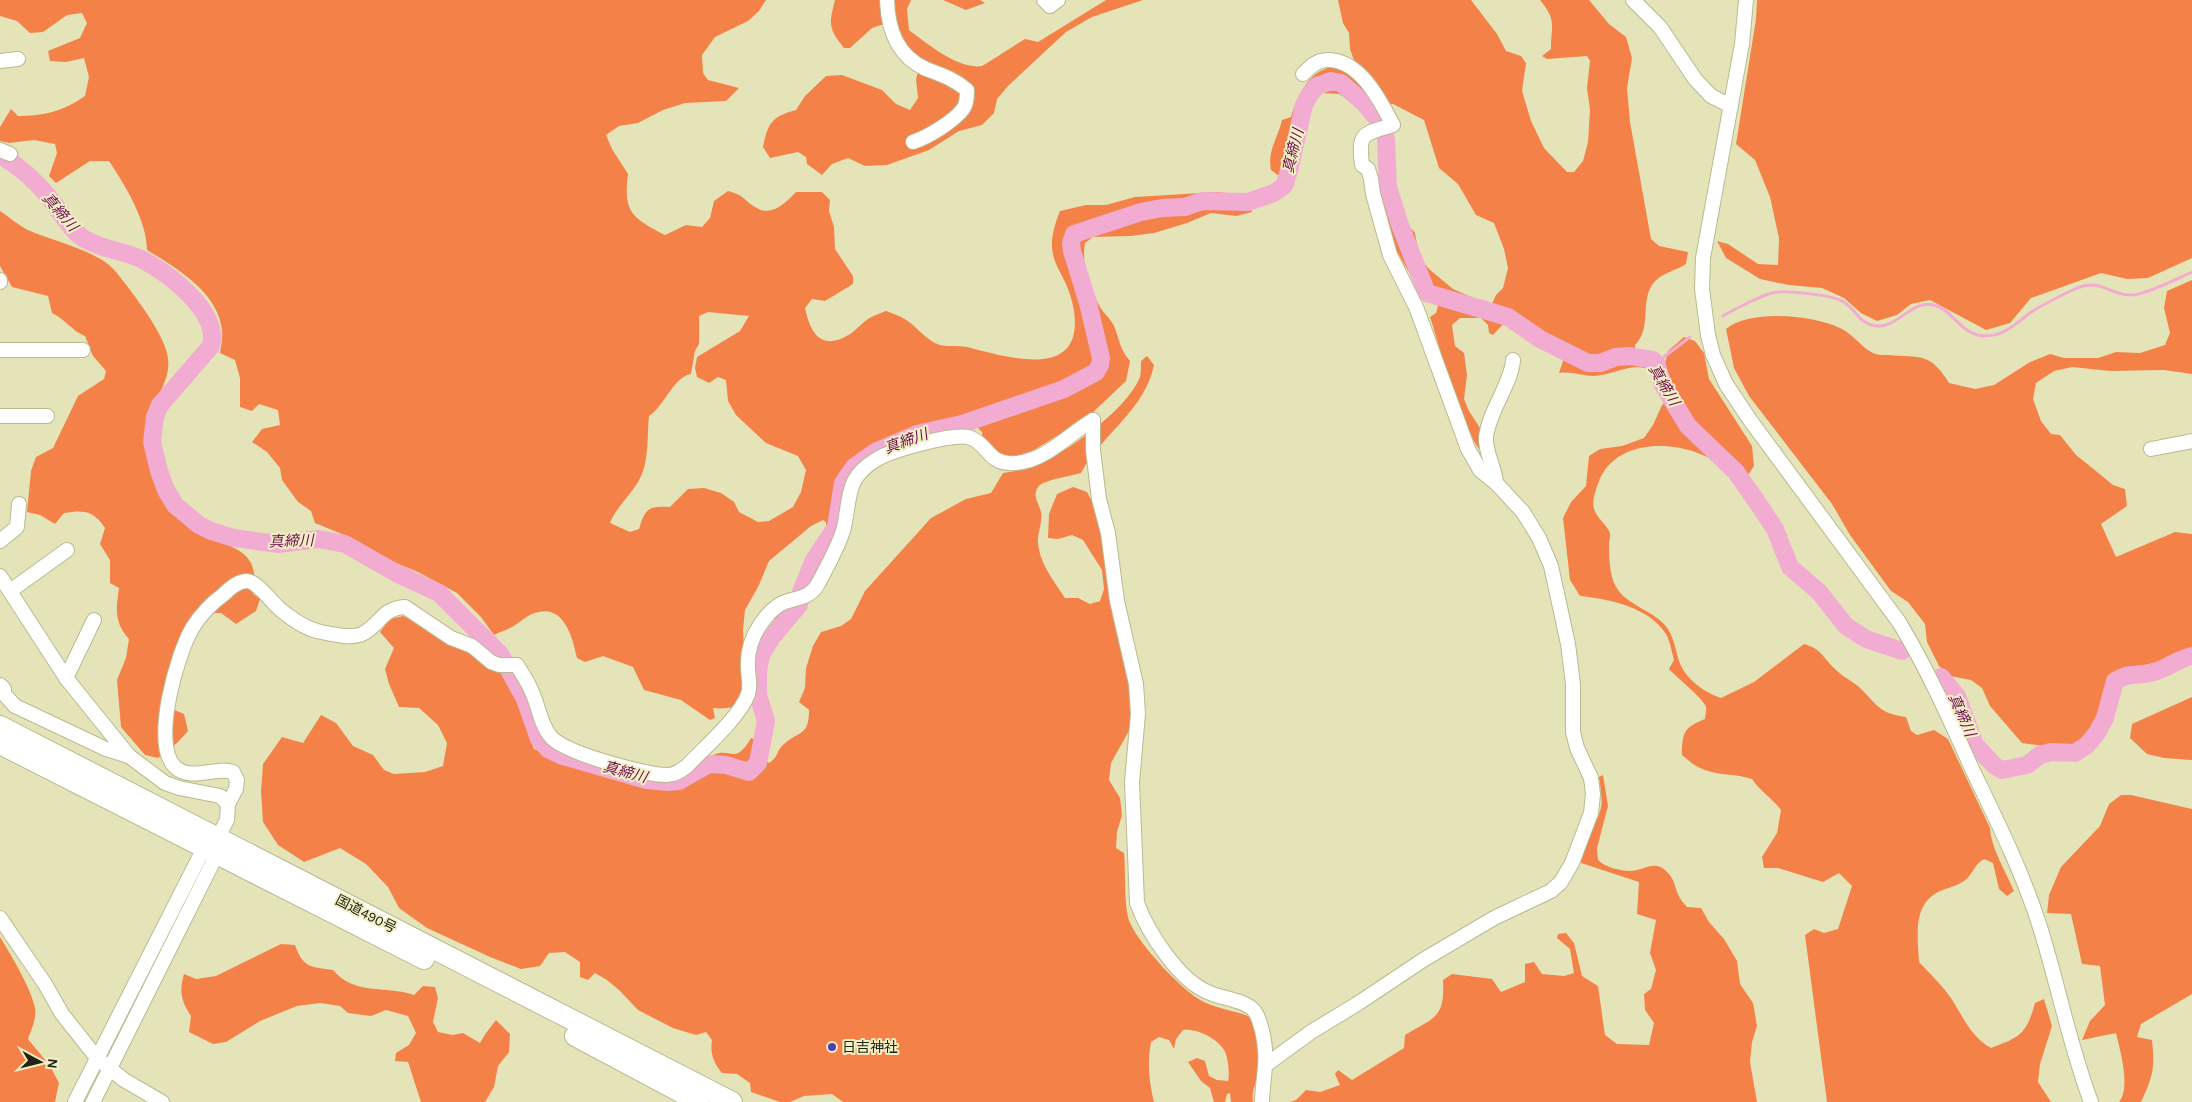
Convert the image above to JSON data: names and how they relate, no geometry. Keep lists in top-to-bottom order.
{
  "streets": {
    "highway": ["国道490号"]
  },
  "water": ["真締川"],
  "places": ["日吉神社"],
  "north": "right"
}
